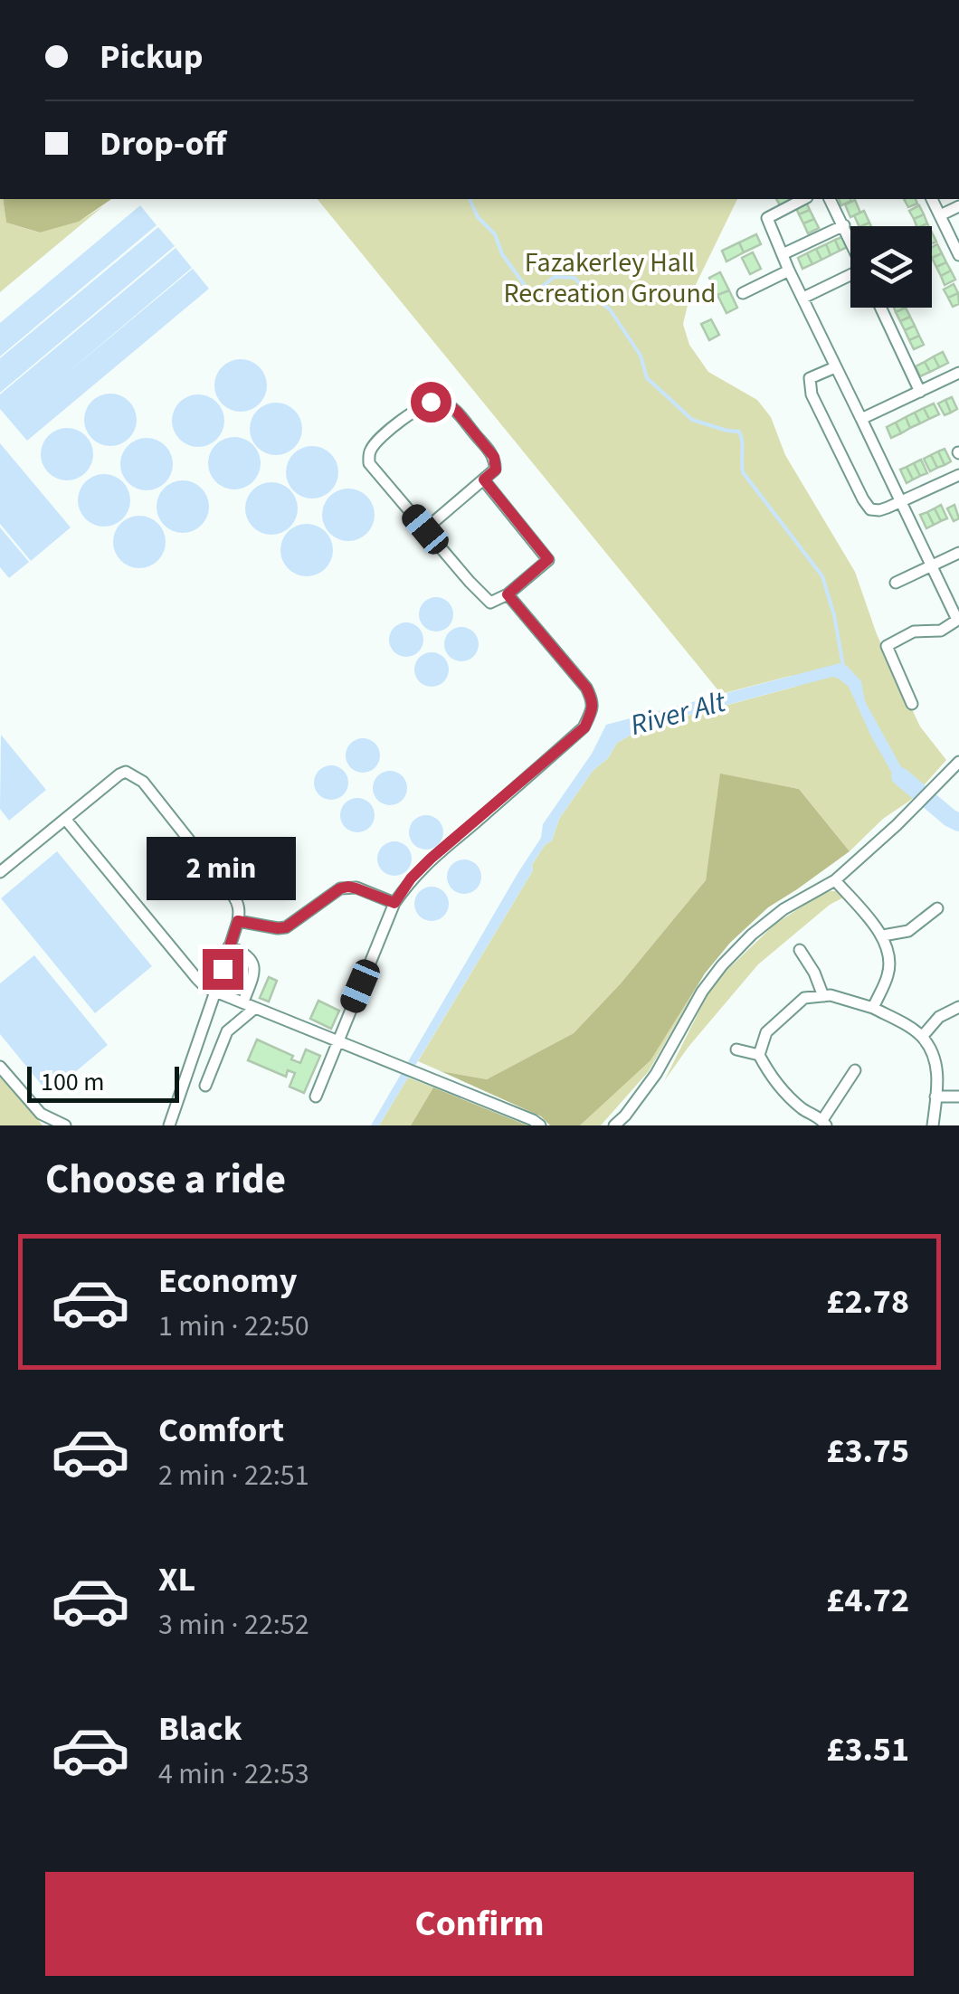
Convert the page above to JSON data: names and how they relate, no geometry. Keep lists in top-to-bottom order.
{
  "water": ["River Alt"],
  "parks": ["Fazakerley Hall Recreation Ground"],
  "scale_bar": "100 m",
  "page": {
    "banner": ["Pickup", "Drop-off"],
    "bubble": "2 min",
    "scale": "100 m",
    "heading": "Choose a ride",
    "list": [
      {
        "name": "Economy",
        "note": "1 min · 22:50",
        "value": "£2.78"
      },
      {
        "name": "Comfort",
        "note": "2 min · 22:51",
        "value": "£3.75"
      },
      {
        "name": "XL",
        "note": "3 min · 22:52",
        "value": "£4.72"
      },
      {
        "name": "Black",
        "note": "4 min · 22:53",
        "value": "£3.51"
      }
    ],
    "buttons": "Confirm"
  }
}
